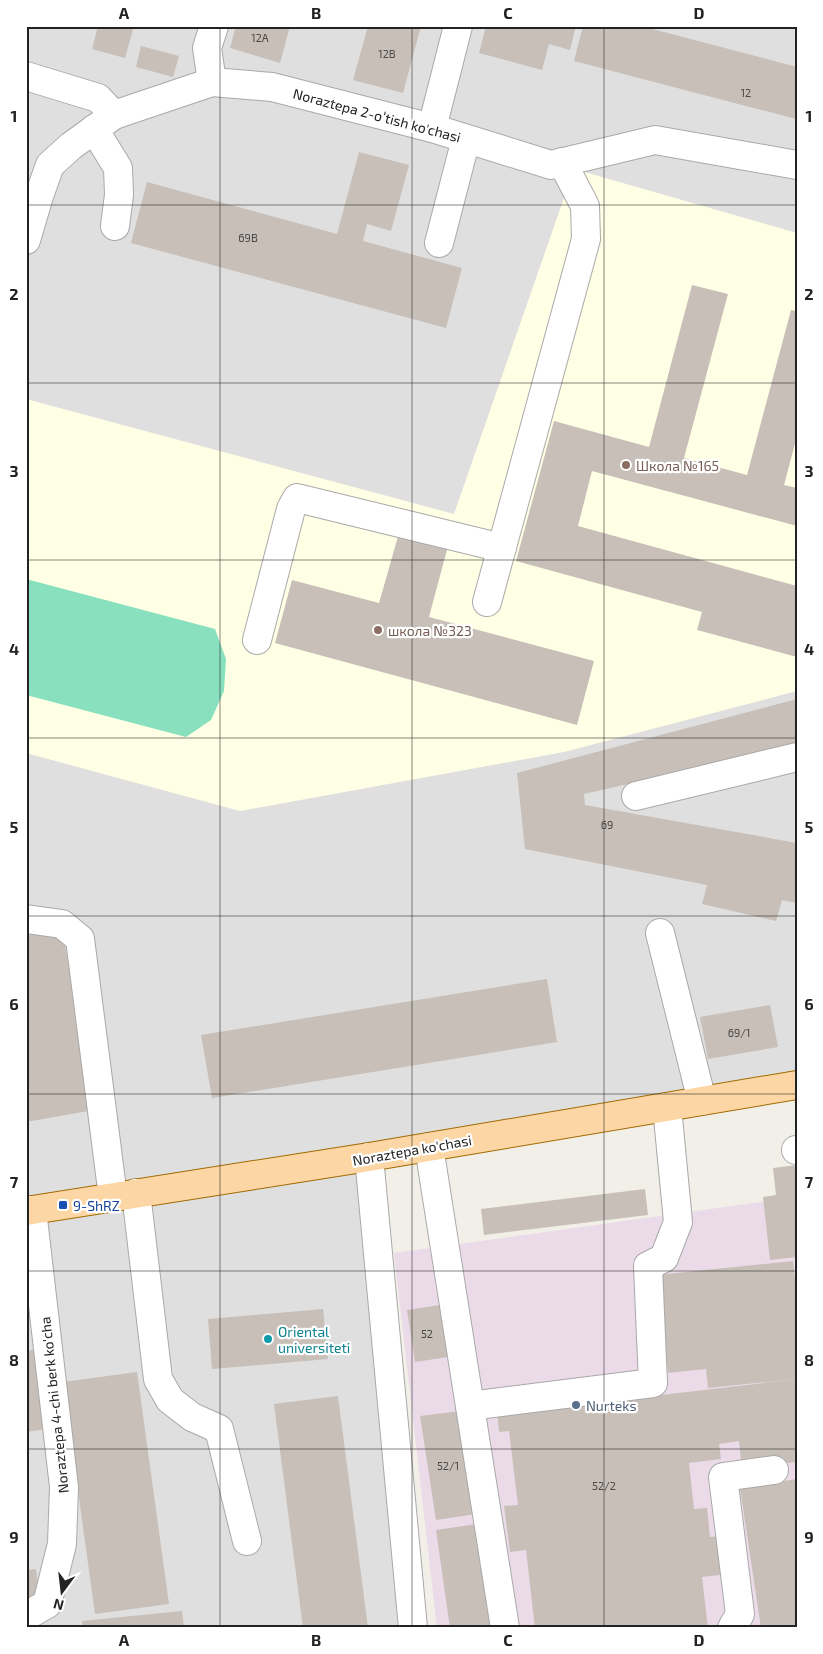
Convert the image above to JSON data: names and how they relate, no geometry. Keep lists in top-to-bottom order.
{
  "streets": {
    "main road": ["Noraztepa ko'chasi"],
    "street": ["Noraztepa 2-oʻtish ko'chasi", "Noraztepa 4-chi berk ko'cha"]
  },
  "crossings": [
    ["Noraztepa ko'chasi", "Noraztepa 4-chi berk ko'cha"]
  ],
  "places": {
    "other": [
      "Школа №165",
      "школа №323",
      "Oriental universiteti",
      "Nurteks"
    ],
    "transit": ["9-ShRZ"]
  },
  "house_numbers": [
    "12A",
    "12B",
    "12",
    "69В",
    "69",
    "69/1",
    "52",
    "52/1",
    "52/2"
  ],
  "north": "bottom",
  "grid": {
    "columns": [
      "A",
      "B",
      "C",
      "D"
    ],
    "rows": [
      "1",
      "2",
      "3",
      "4",
      "5",
      "6",
      "7",
      "8",
      "9"
    ]
  }
}
